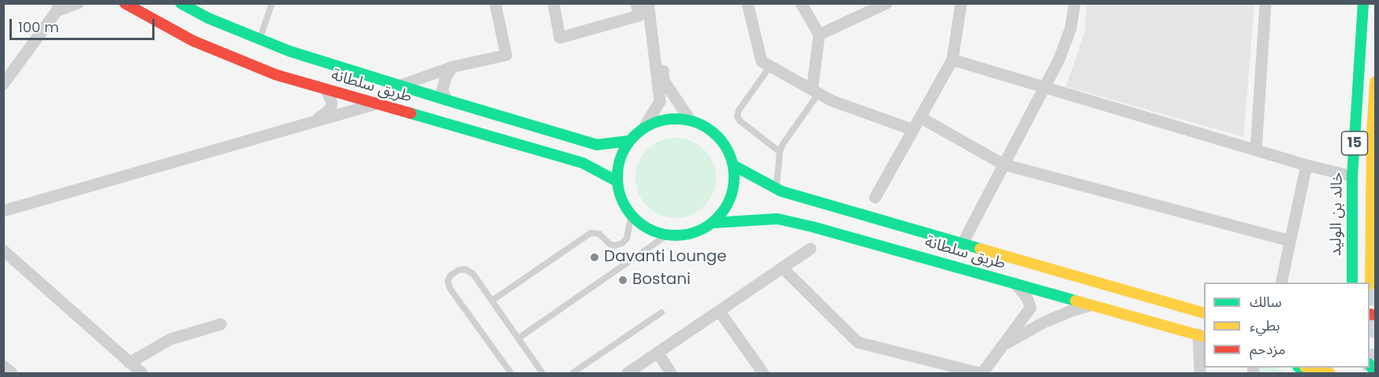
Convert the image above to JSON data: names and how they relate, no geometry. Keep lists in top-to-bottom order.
{
  "streets": {
    "main road": ["طريق سلطانة", "15", "خالد بن الوليد"]
  },
  "places": ["Davanti Lounge", "Bostani"],
  "legend": ["سالك", "بطيء", "مزدحم"],
  "scale_bar": "100 m"
}
